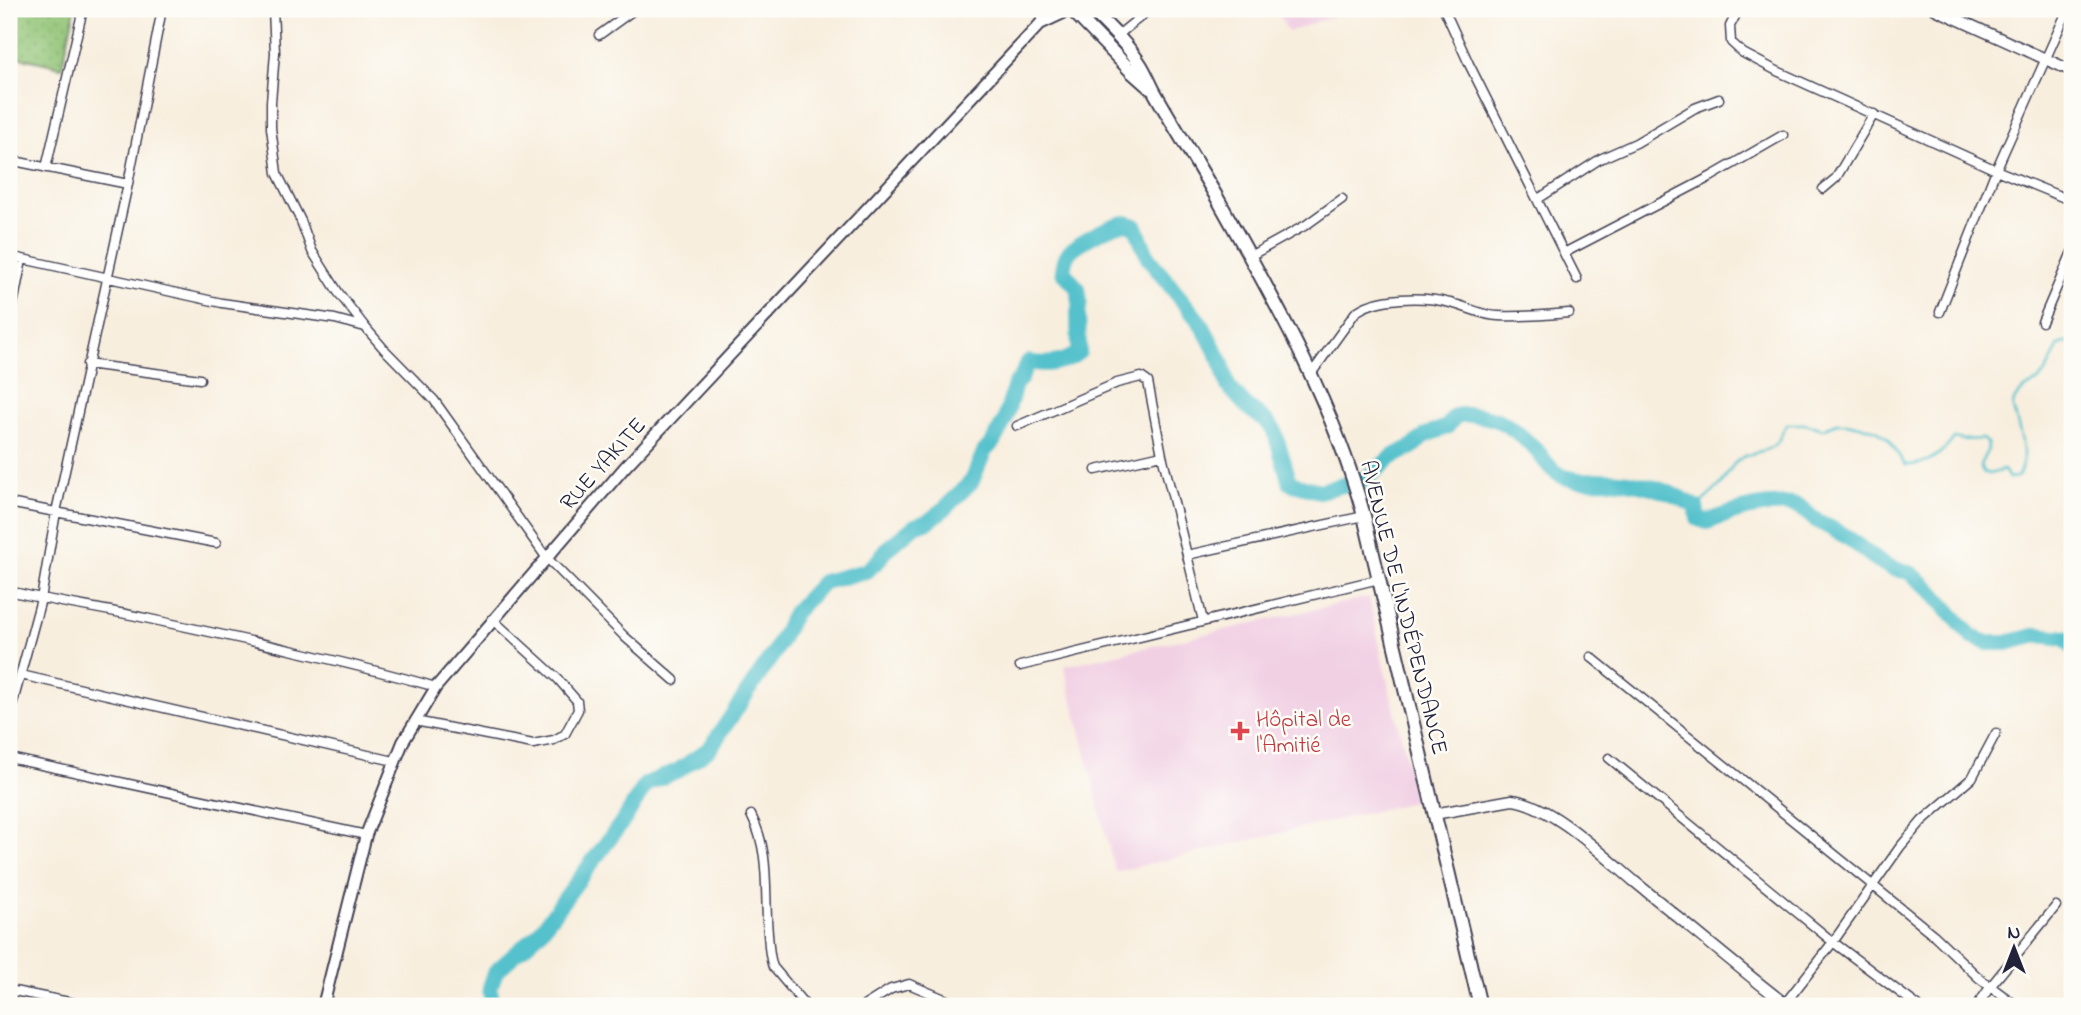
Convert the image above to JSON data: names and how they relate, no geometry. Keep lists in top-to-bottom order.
{
  "streets": {
    "main road": ["RUE YAKITE", "AVENUE DE L'INDÉPENDANCE"]
  },
  "crossings": [
    ["RUE YAKITE", "AVENUE DE L'INDÉPENDANCE"]
  ],
  "places": {
    "health": ["Hôpital de l'Amitié"]
  },
  "north": "top"
}
